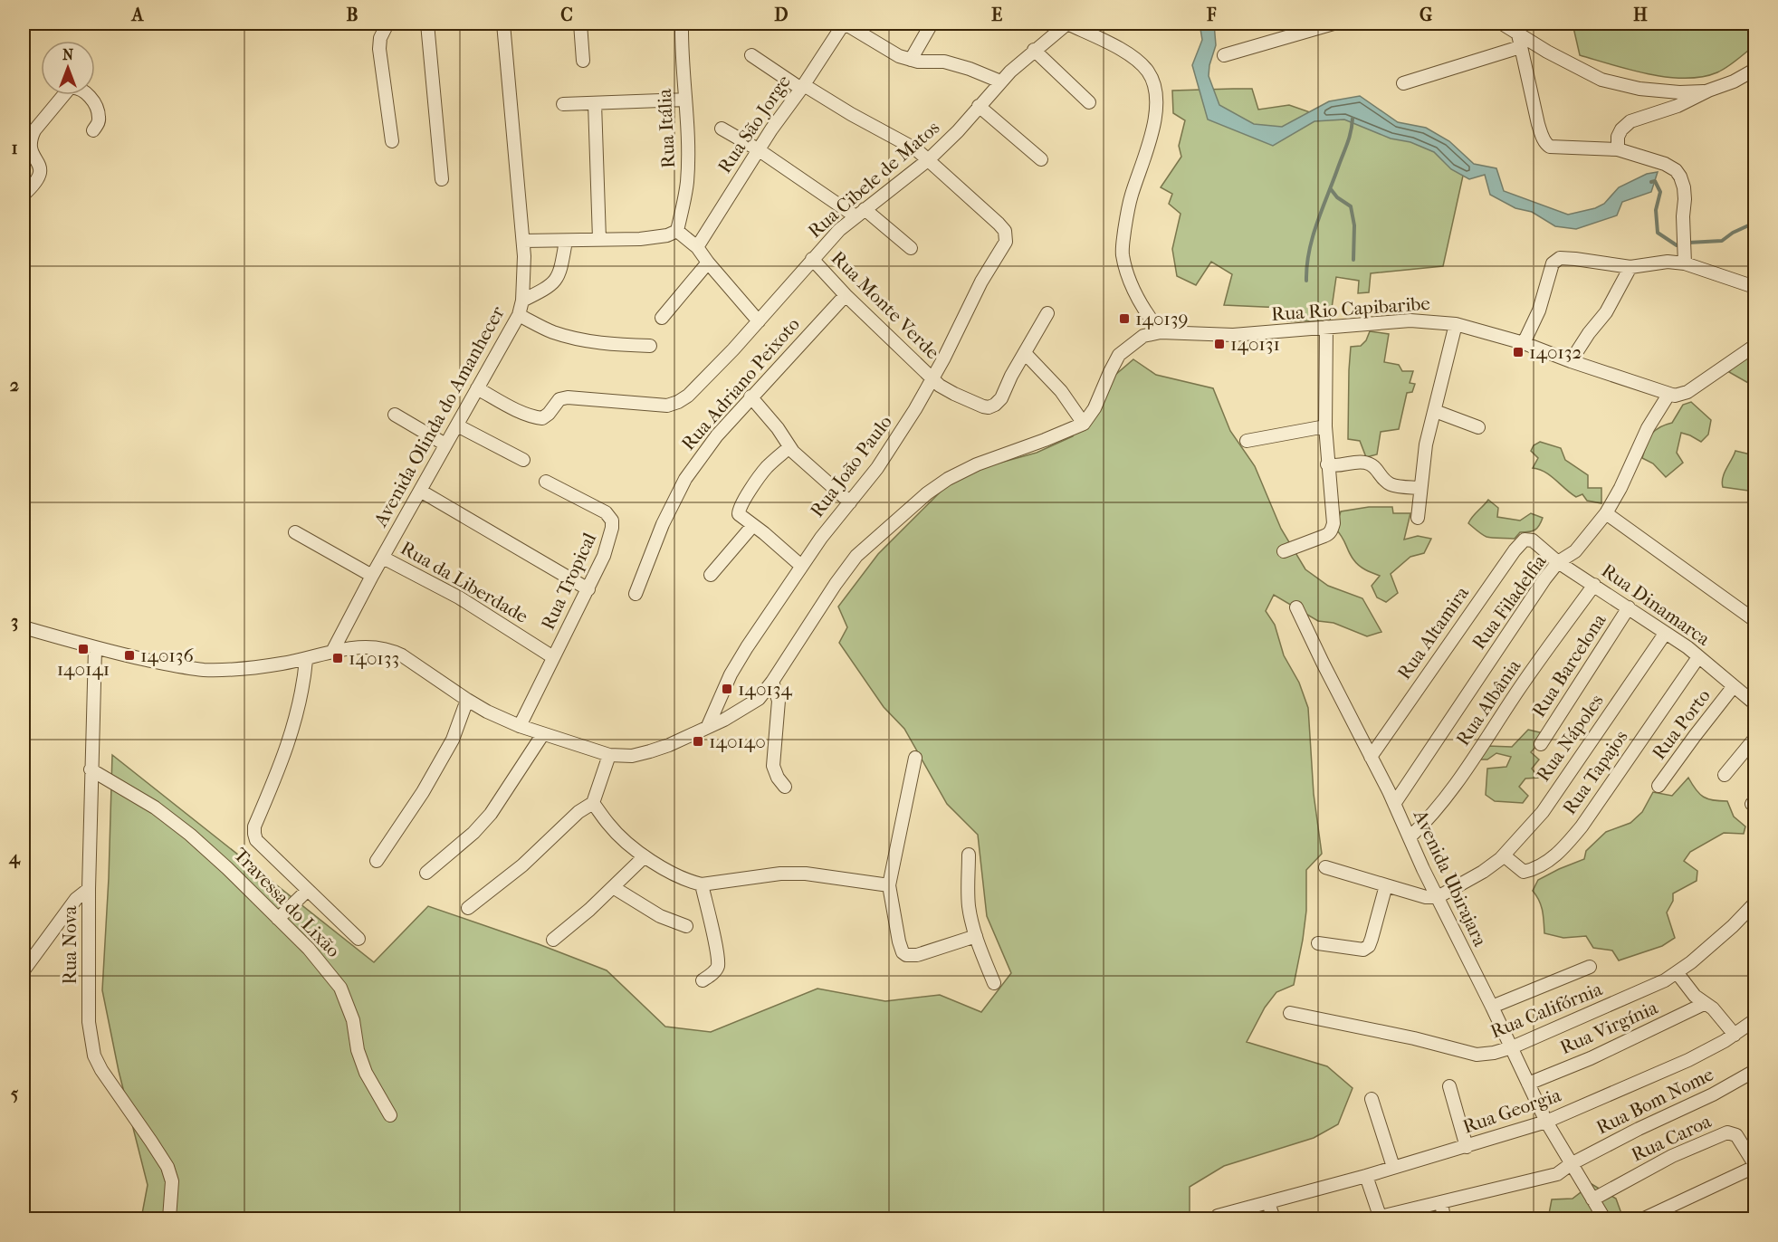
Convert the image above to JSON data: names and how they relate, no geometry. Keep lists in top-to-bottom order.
{
  "streets": {
    "street": [
      "Rua São Jorge",
      "Rua Itália",
      "Rua Cibele de Matos",
      "Rua Monte Verde",
      "Rua Rio Capibaribe",
      "Rua Adriano Peixoto",
      "Avenida Olinda do Amanhecer",
      "Rua João Paulo",
      "Rua Tropical",
      "Rua da Liberdade",
      "Rua Filadelfia",
      "Rua Dinamarca",
      "Rua Altamira",
      "Rua Barcelona",
      "Rua Albânia",
      "Rua Porto",
      "Rua Nápoles",
      "Rua Tapajos",
      "Avenida Ubirajara",
      "Travessa do Lixão",
      "Rua Nova",
      "Rua Califórnia",
      "Rua Virgínia",
      "Rua Bom Nome",
      "Rua Georgia",
      "Rua Caroa"
    ]
  },
  "crossings": [
    ["Rua Cibele de Matos", "Rua Monte Verde"],
    ["Rua Cibele de Matos", "Avenida Olinda do Amanhecer"],
    ["Rua Cibele de Matos", "Rua João Paulo"],
    ["Rua Monte Verde", "Rua Adriano Peixoto"],
    ["Rua Monte Verde", "Rua João Paulo"],
    ["Rua Rio Capibaribe", "Rua Filadelfia"],
    ["Avenida Olinda do Amanhecer", "Rua da Liberdade"],
    ["Rua Tropical", "Rua da Liberdade"],
    ["Rua Filadelfia", "Rua Dinamarca"],
    ["Rua Filadelfia", "Avenida Ubirajara"],
    ["Rua Dinamarca", "Rua Altamira"],
    ["Rua Dinamarca", "Rua Barcelona"],
    ["Rua Dinamarca", "Rua Albânia"],
    ["Rua Dinamarca", "Rua Porto"],
    ["Rua Dinamarca", "Rua Nápoles"],
    ["Rua Dinamarca", "Rua Tapajos"],
    ["Rua Altamira", "Avenida Ubirajara"],
    ["Rua Albânia", "Avenida Ubirajara"],
    ["Rua Nápoles", "Rua Tapajos"],
    ["Rua Nápoles", "Avenida Ubirajara"],
    ["Avenida Ubirajara", "Rua Califórnia"],
    ["Avenida Ubirajara", "Rua Virgínia"],
    ["Avenida Ubirajara", "Rua Bom Nome"],
    ["Avenida Ubirajara", "Rua Georgia"],
    ["Avenida Ubirajara", "Rua Caroa"],
    ["Travessa do Lixão", "Rua Nova"]
  ],
  "places": {
    "transit": [
      "140139",
      "140131",
      "140132",
      "140141",
      "140136",
      "140133",
      "140134",
      "140140"
    ]
  },
  "north": "top",
  "grid": {
    "columns": [
      "A",
      "B",
      "C",
      "D",
      "E",
      "F",
      "G",
      "H"
    ],
    "rows": [
      "1",
      "2",
      "3",
      "4",
      "5"
    ]
  }
}
